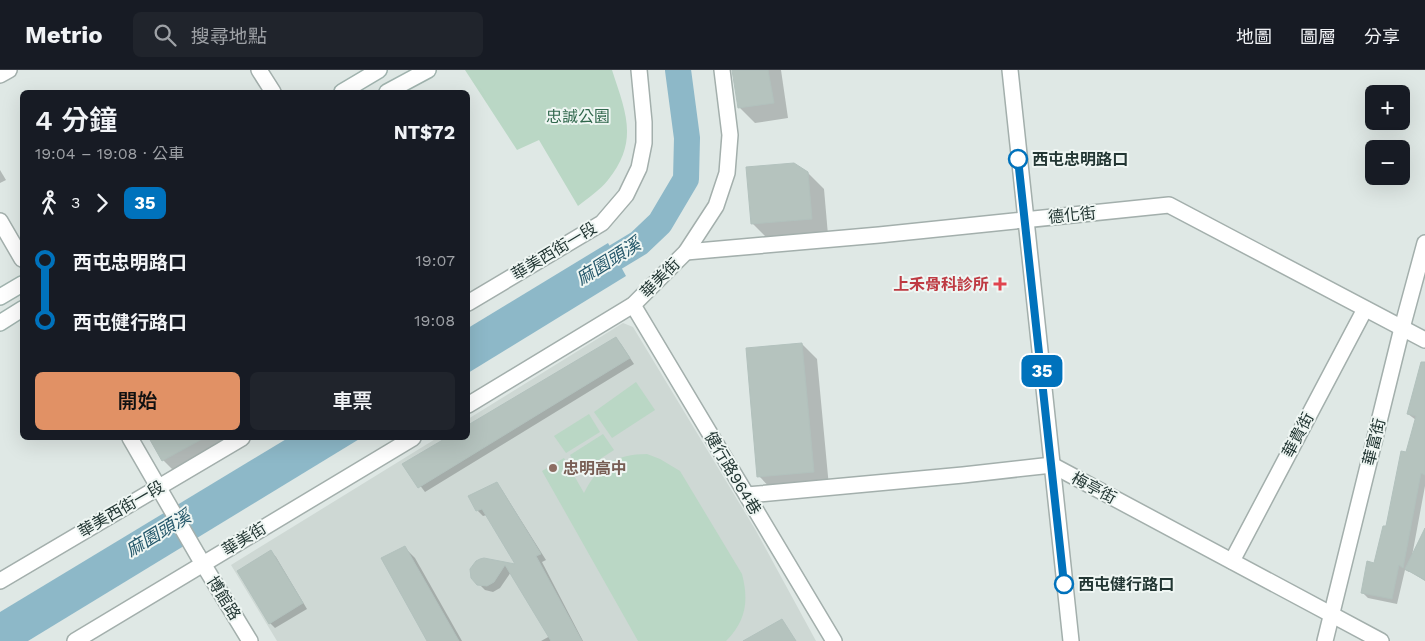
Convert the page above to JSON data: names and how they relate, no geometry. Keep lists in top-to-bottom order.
{
  "streets": {
    "street": [
      "德化街",
      "華美西街一段",
      "華美街",
      "華貴街",
      "華富街",
      "健行路964巷",
      "梅亭街",
      "博館路"
    ]
  },
  "crossings": [
    ["德化街", "華美街"],
    ["德化街", "華貴街"],
    ["德化街", "華富街"],
    ["華美西街一段", "博館路"],
    ["華美街", "健行路964巷"],
    ["華美街", "博館路"],
    ["華貴街", "梅亭街"],
    ["華富街", "梅亭街"],
    ["健行路964巷", "梅亭街"]
  ],
  "water": ["麻園頭溪"],
  "parks": ["忠誠公園"],
  "places": {
    "other": ["西屯忠明路口", "忠明高中", "西屯健行路口"],
    "health": ["上禾骨科診所"]
  },
  "lines": ["bus line 35"],
  "page": {
    "header": "Metrio",
    "search": "搜尋地點",
    "nav": ["地圖", "圖層", "分享"],
    "on_map": "35",
    "map_buttons": ["+", "−"],
    "heading": ["4 分鐘", "19:04 – 19:08 · 公車", "NT$72"],
    "legs": ["3", "35"],
    "list": [
      {
        "name": "西屯忠明路口",
        "value": "19:07"
      },
      {
        "name": "西屯健行路口",
        "value": "19:08"
      }
    ],
    "buttons": ["開始", "車票"]
  }
}
